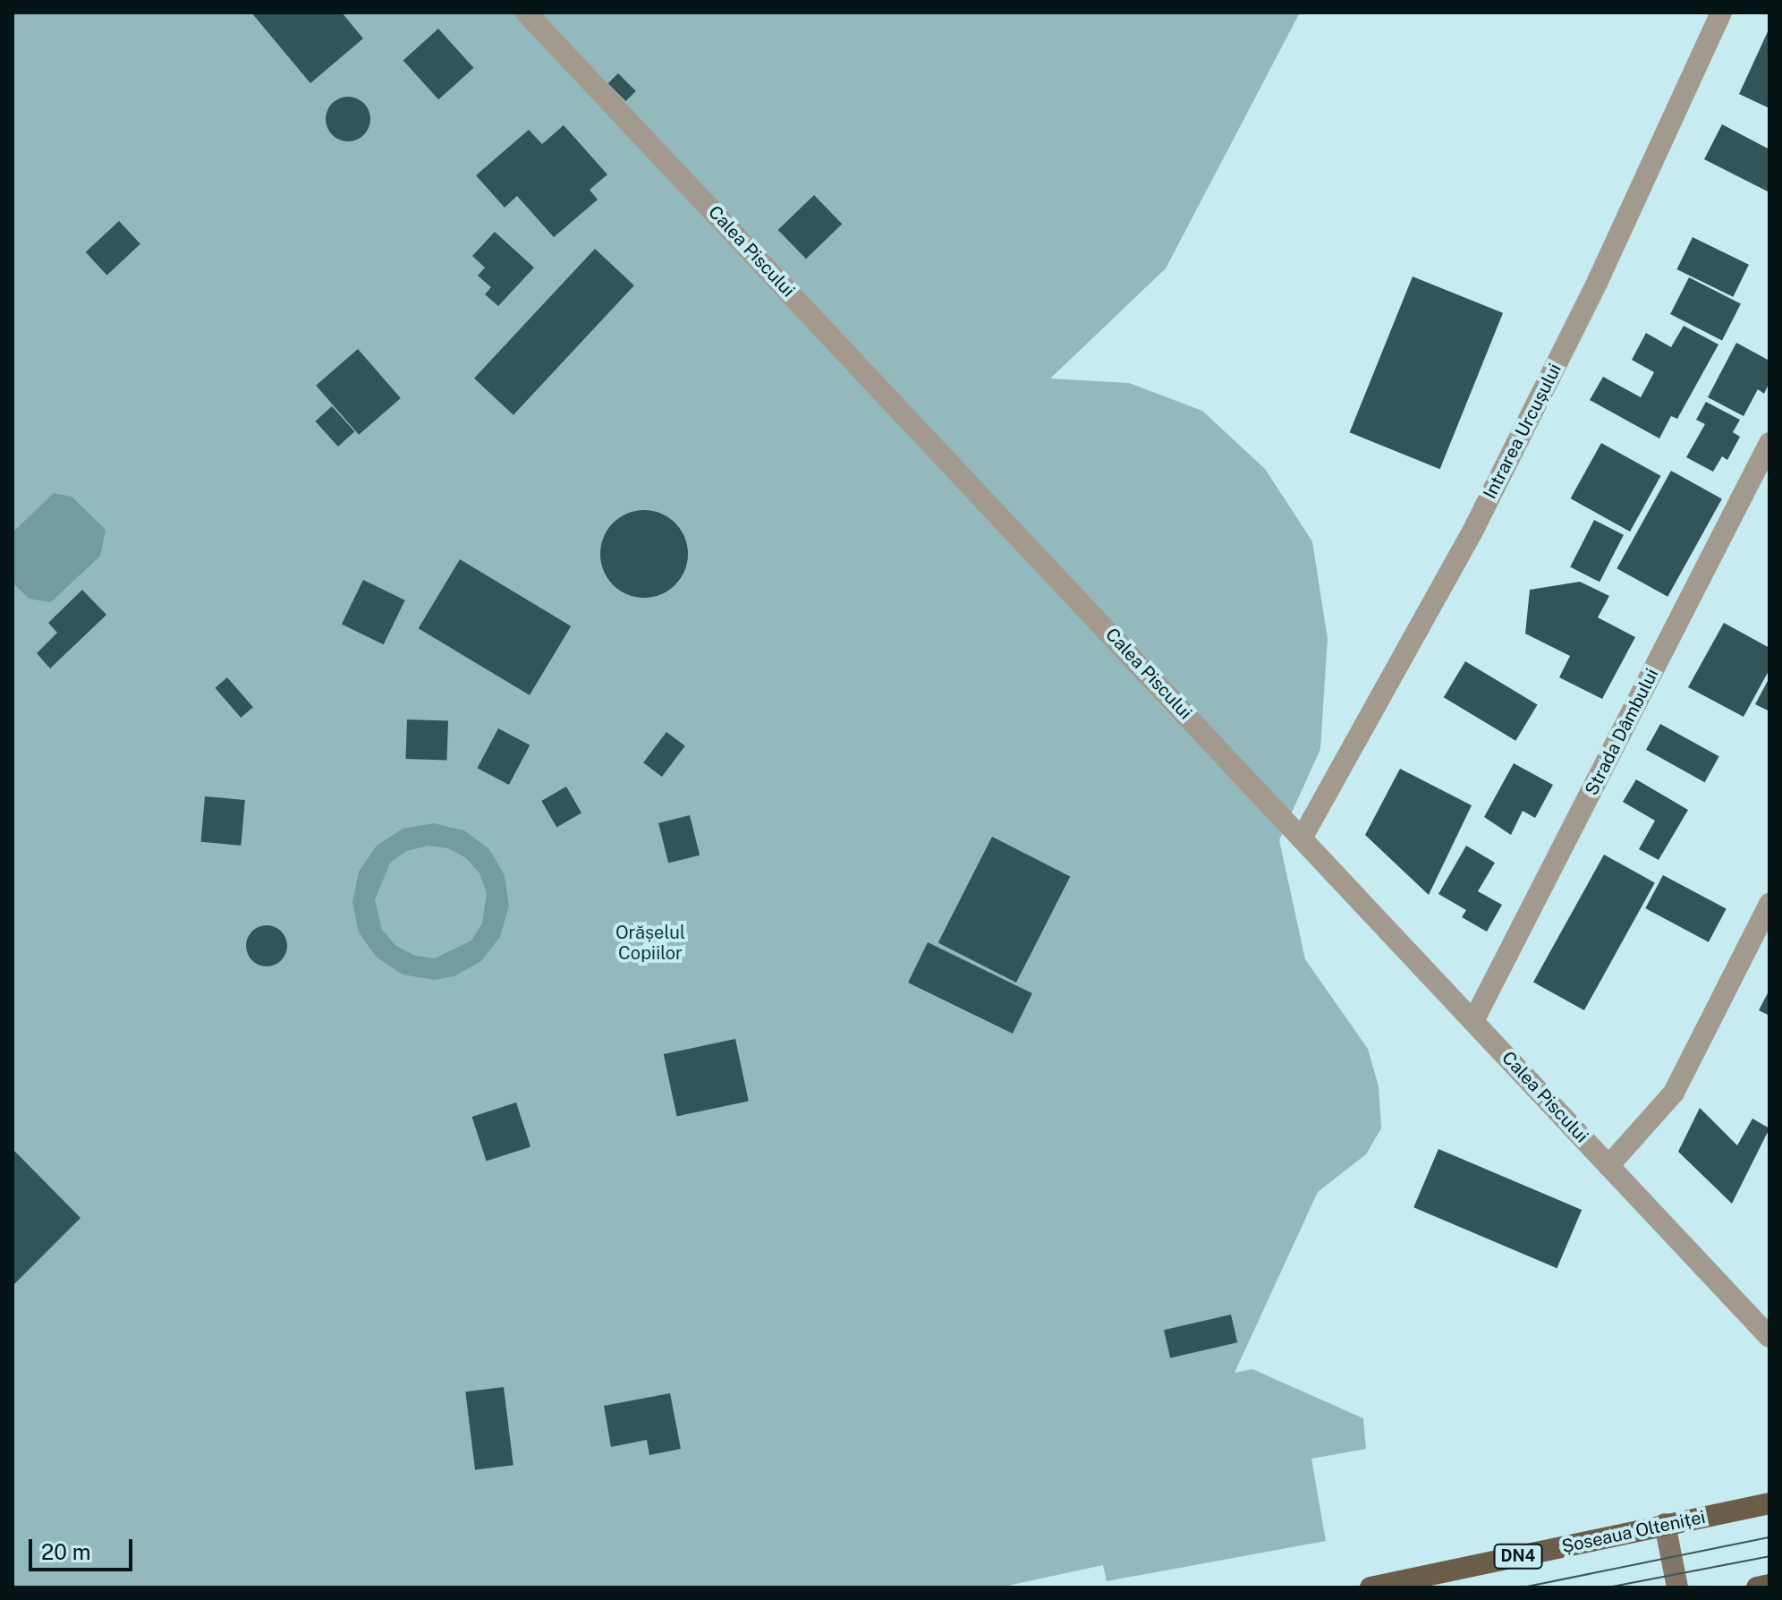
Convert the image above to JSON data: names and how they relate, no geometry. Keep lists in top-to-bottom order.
{
  "streets": {
    "main road": ["Șoseaua Olteniței", "DN4"],
    "street": ["Calea Piscului", "Intrarea Urcușului", "Strada Dâmbului"]
  },
  "crossings": [
    ["Calea Piscului", "Intrarea Urcușului"],
    ["Calea Piscului", "Strada Dâmbului"]
  ],
  "parks": ["Orășelul Copiilor"],
  "scale_bar": "20 m"
}
